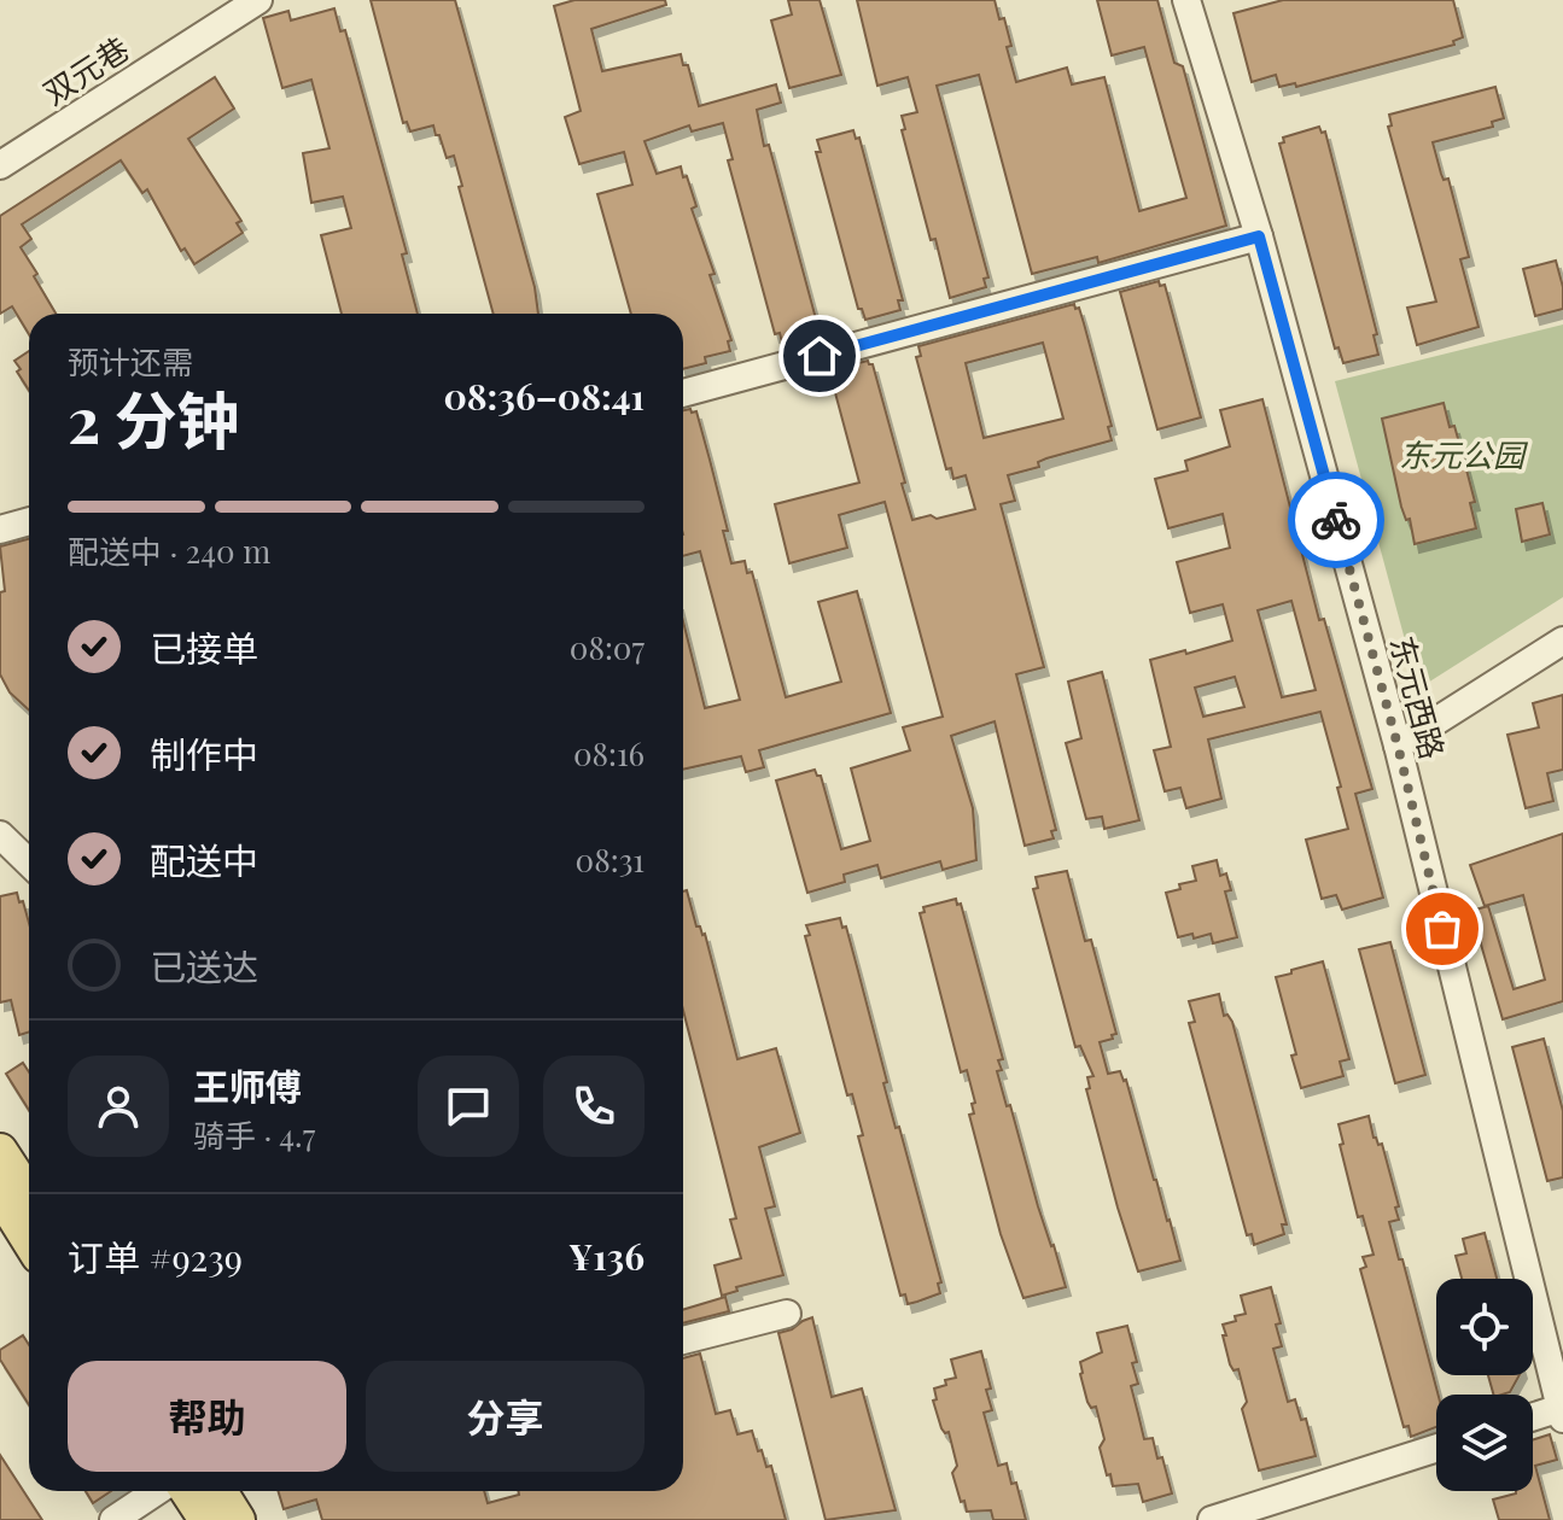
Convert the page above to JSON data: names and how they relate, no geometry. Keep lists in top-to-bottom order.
{
  "streets": {
    "street": ["双元巷", "东元西路"]
  },
  "parks": ["东元公园"],
  "page": {
    "heading": ["2 分钟", "预计还需", "08:36–08:41"],
    "panel": [
      "王师傅",
      "骑手 · 4.7",
      "订单 #9239",
      "¥136"
    ],
    "bar": "配送中 · 240 m",
    "list": [
      ["已接单", "08:07"],
      ["制作中", "08:16"],
      ["配送中", "08:31"],
      "已送达"
    ],
    "buttons": ["帮助", "分享"]
  }
}
